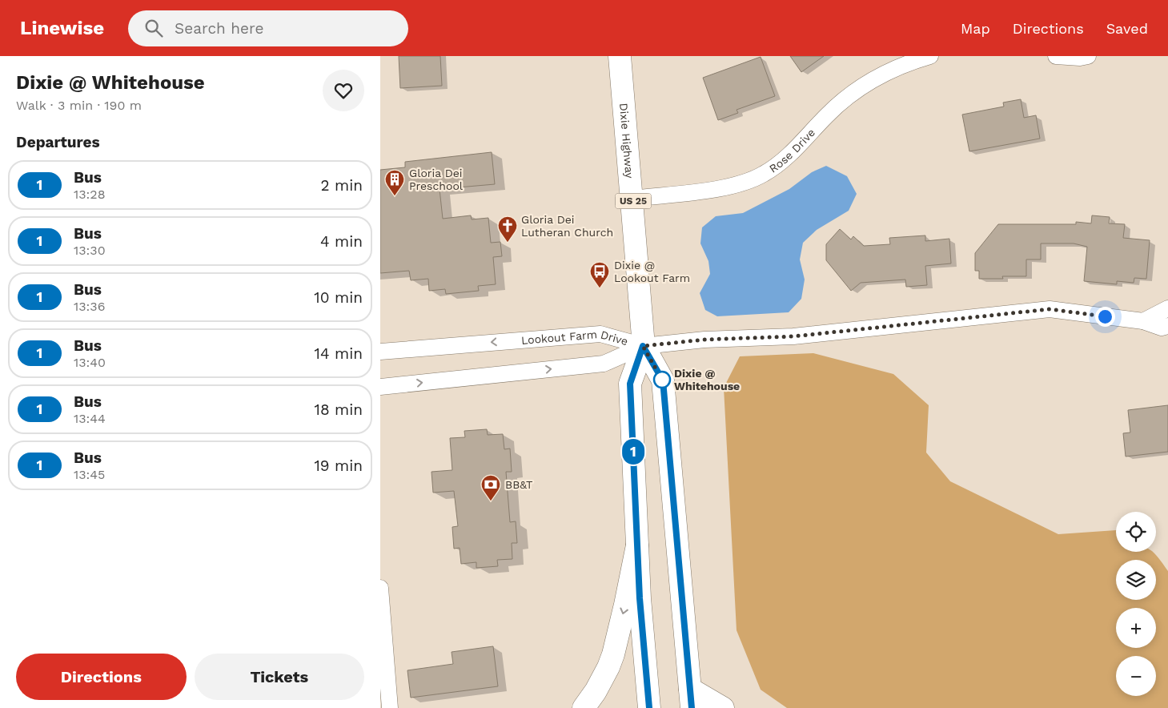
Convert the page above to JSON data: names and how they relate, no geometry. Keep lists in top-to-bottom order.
{
  "streets": {
    "main road": ["Dixie Highway", "US 25"],
    "street": ["Rose Drive", "Lookout Farm Drive"]
  },
  "crossings": [
    ["Dixie Highway", "Rose Drive"],
    ["Dixie Highway", "Lookout Farm Drive"]
  ],
  "places": {
    "building": ["Gloria Dei Preschool"],
    "church": ["Gloria Dei Lutheran Church"],
    "bus stop": ["Dixie @ Lookout Farm"],
    "other": ["Dixie @ Whitehouse"],
    "bank": ["BB&T"]
  },
  "lines": ["bus line 1"],
  "page": {
    "header": "Linewise",
    "search": "Search here",
    "nav": ["Map", "Directions", "Saved"],
    "heading": [
      ["Dixie @ Whitehouse", "Walk · 3 min · 190 m"],
      "Departures"
    ],
    "on_map": "1",
    "list": [
      {
        "mark": "1",
        "name": "Bus",
        "note": "13:28",
        "value": "2 min"
      },
      {
        "mark": "1",
        "name": "Bus",
        "note": "13:30",
        "value": "4 min"
      },
      {
        "mark": "1",
        "name": "Bus",
        "note": "13:36",
        "value": "10 min"
      },
      {
        "mark": "1",
        "name": "Bus",
        "note": "13:40",
        "value": "14 min"
      },
      {
        "mark": "1",
        "name": "Bus",
        "note": "13:44",
        "value": "18 min"
      },
      {
        "mark": "1",
        "name": "Bus",
        "note": "13:45",
        "value": "19 min"
      }
    ],
    "map_buttons": ["+", "−"],
    "buttons": ["Directions", "Tickets"]
  }
}
